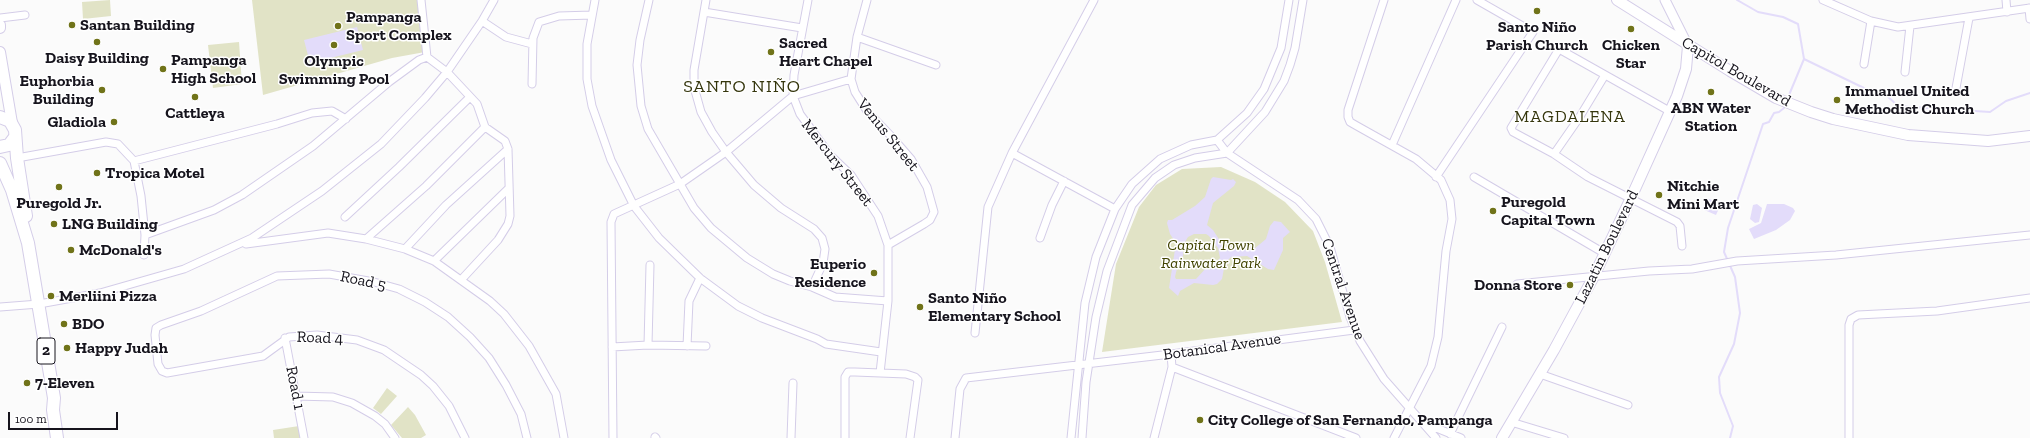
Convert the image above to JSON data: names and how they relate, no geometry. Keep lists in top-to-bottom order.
{
  "streets": {
    "highway": ["2"],
    "main road": ["Capitol Boulevard", "Lazatin Boulevard"],
    "street": [
      "Venus Street",
      "Mercury Street",
      "Road 5",
      "Central Avenue",
      "Road 4",
      "Botanical Avenue",
      "Road 1"
    ]
  },
  "crossings": [
    ["Capitol Boulevard", "Lazatin Boulevard"],
    ["Venus Street", "Mercury Street"],
    ["Road 5", "Road 4"],
    ["Central Avenue", "Botanical Avenue"],
    ["Road 4", "Road 1"]
  ],
  "districts": ["SANTO NIÑO", "MAGDALENA"],
  "parks": ["Capital Town Rainwater Park"],
  "places": [
    "Santo Niño Parish Church",
    "Santan Building",
    "Pampanga Sport Complex",
    "Chicken Star",
    "Daisy Building",
    "Olympic Swimming Pool",
    "Sacred Heart Chapel",
    "Pampanga High School",
    "Euphorbia Building",
    "ABN Water Station",
    "Cattleya",
    "Immanuel United Methodist Church",
    "Gladiola",
    "Tropica Motel",
    "Puregold Jr.",
    "Nitchie Mini Mart",
    "Puregold Capital Town",
    "LNG Building",
    "McDonald's",
    "Euperio Residence",
    "Donna Store",
    "Merliini Pizza",
    "Santo Niño Elementary School",
    "BDO",
    "Happy Judah",
    "7-Eleven",
    "City College of San Fernando, Pampanga"
  ],
  "scale_bar": "100 m"
}
